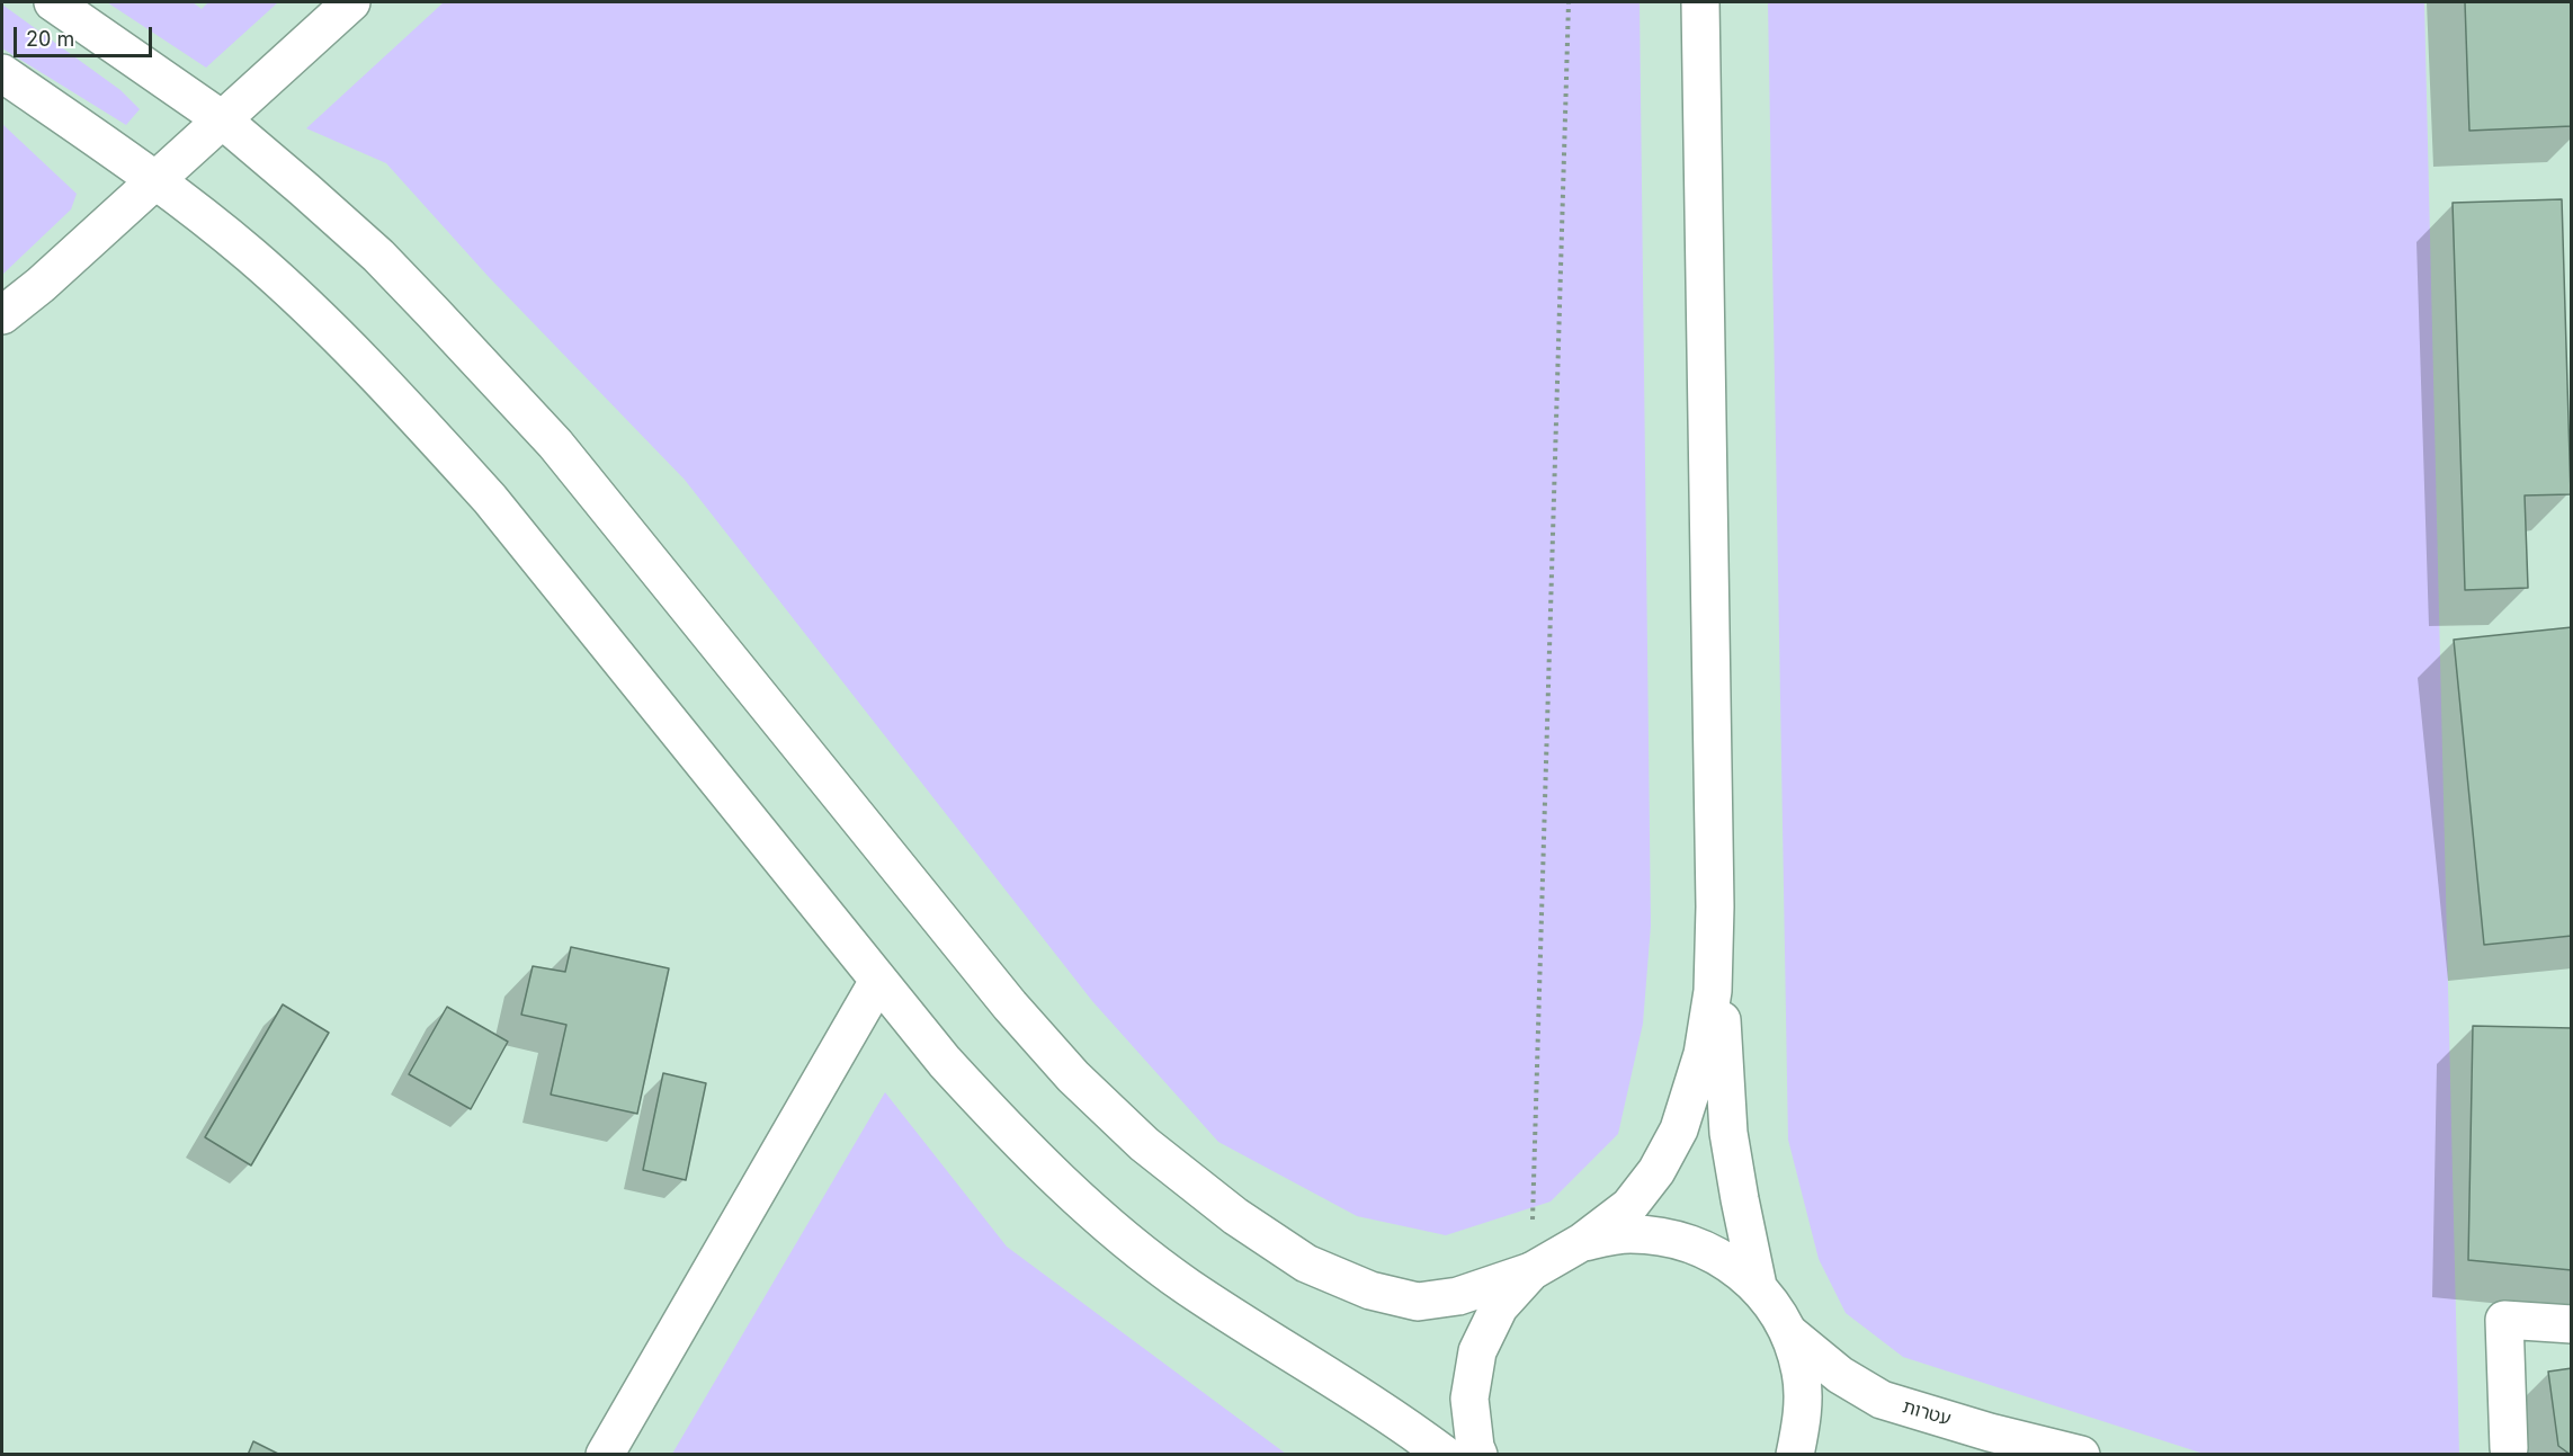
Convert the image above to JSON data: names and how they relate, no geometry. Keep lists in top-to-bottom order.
{
  "streets": {
    "main road": ["עטרות"]
  },
  "scale_bar": "20 m"
}
